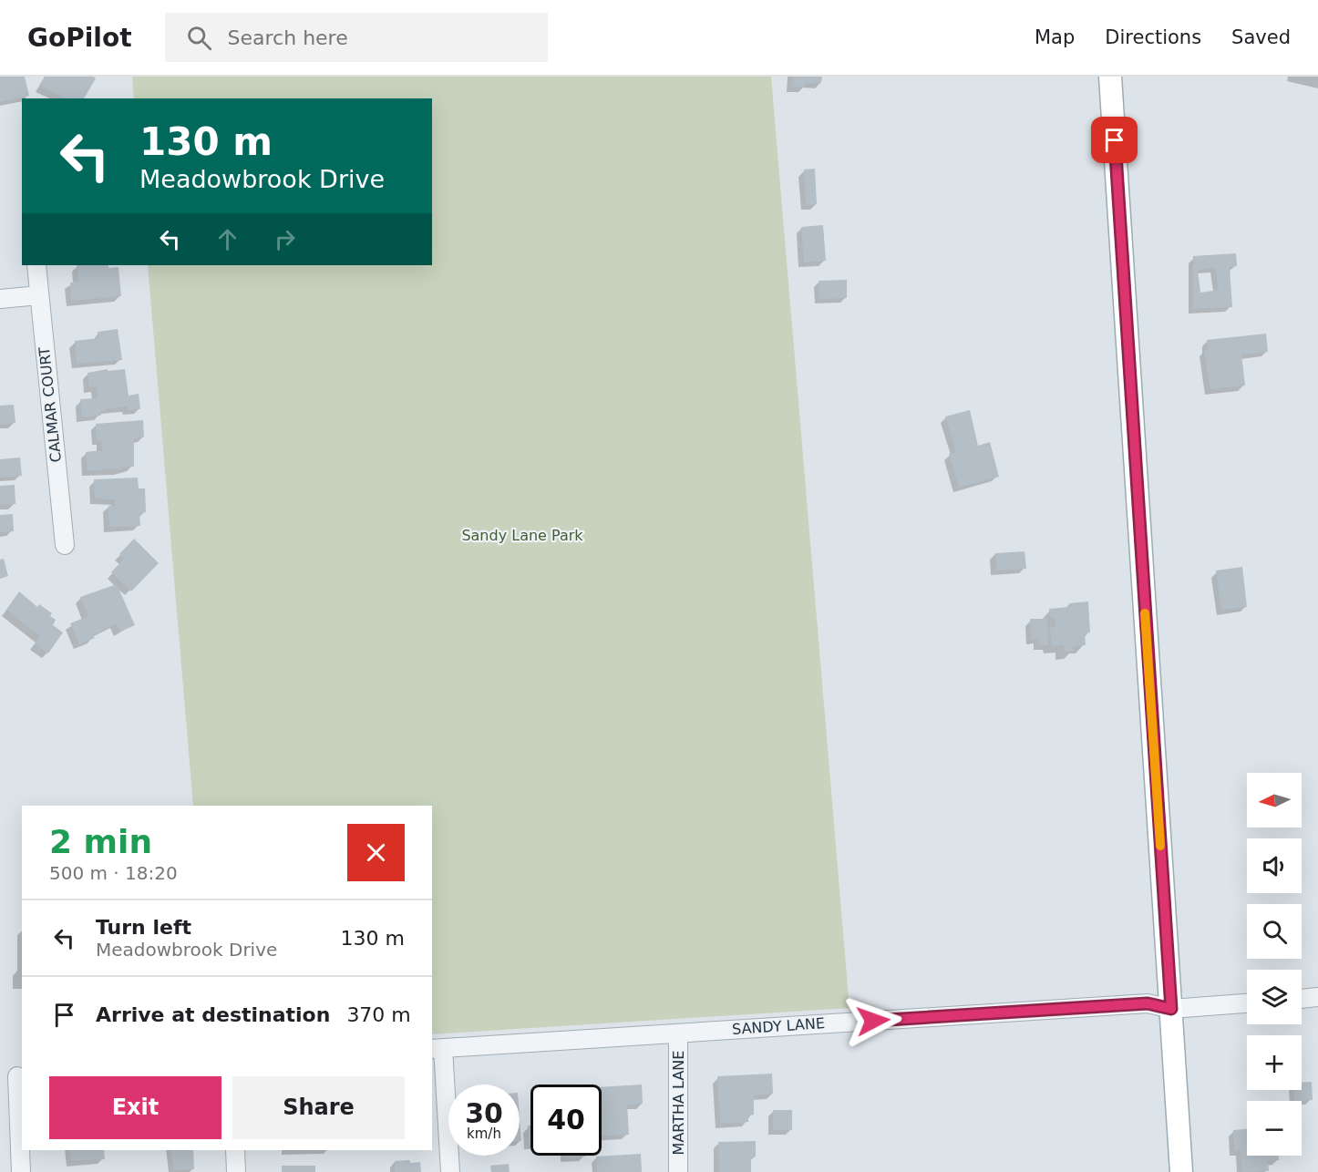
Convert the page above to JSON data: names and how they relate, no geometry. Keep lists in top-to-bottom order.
{
  "streets": {
    "street": ["CALMAR COURT", "SANDY LANE", "MARTHA LANE"]
  },
  "crossings": [
    ["SANDY LANE", "MARTHA LANE"]
  ],
  "parks": ["Sandy Lane Park"],
  "north": "left",
  "page": {
    "header": "GoPilot",
    "search": "Search here",
    "nav": ["Map", "Directions", "Saved"],
    "turn": ["130 m", "Meadowbrook Drive"],
    "map_buttons": ["+", "−"],
    "heading": ["2 min", "500 m · 18:20"],
    "list": [
      {
        "name": "Turn left",
        "note": "Meadowbrook Drive",
        "value": "130 m"
      },
      {
        "name": "Arrive at destination",
        "value": "370 m"
      }
    ],
    "buttons": ["Exit", "Share"],
    "speed": "30 km/h",
    "limit": "40"
  }
}
